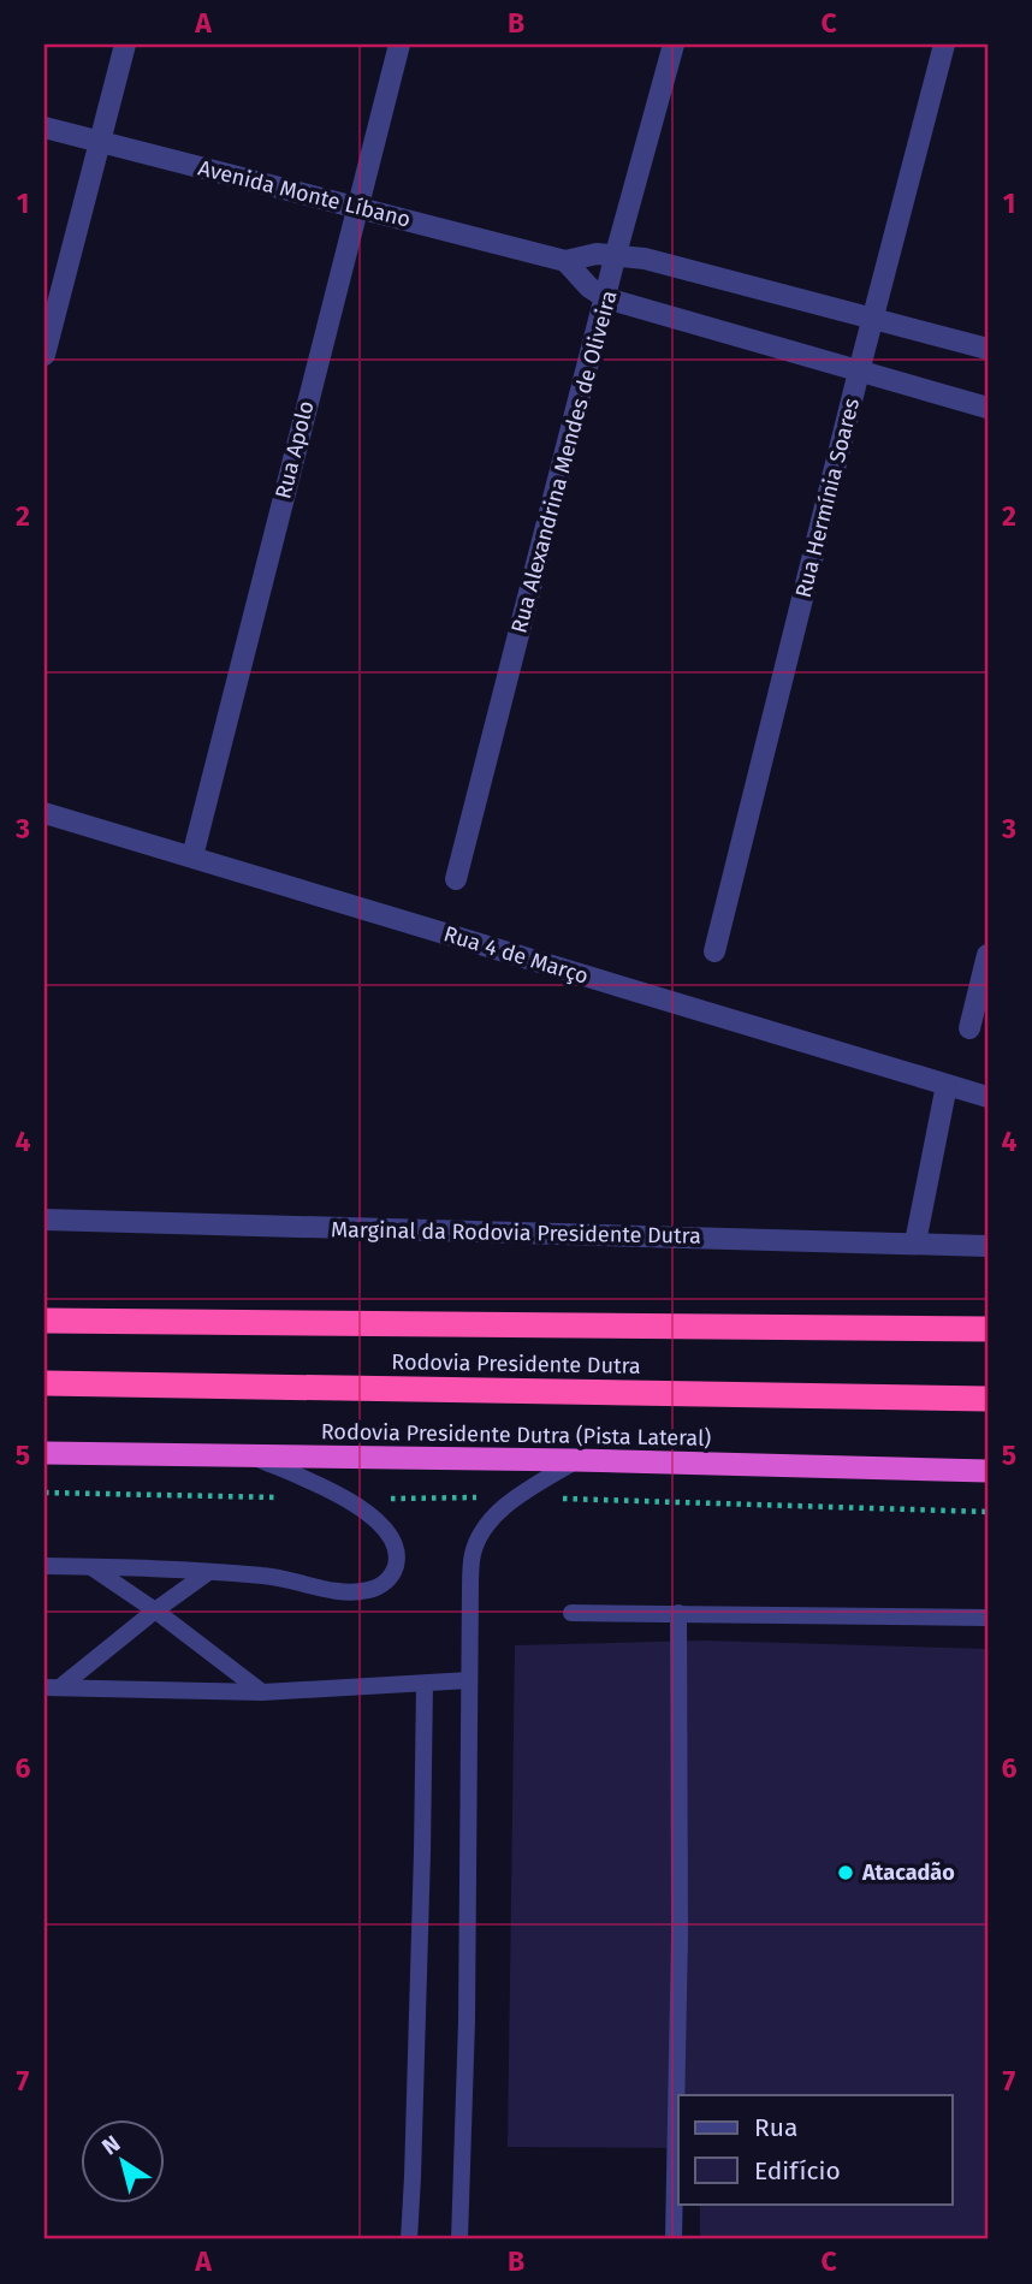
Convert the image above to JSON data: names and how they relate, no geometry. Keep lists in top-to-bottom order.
{
  "streets": {
    "highway": ["Rodovia Presidente Dutra", "Rodovia Presidente Dutra (Pista Lateral)"],
    "street": [
      "Avenida Monte Líbano",
      "Rua Apolo",
      "Rua Alexandrina Mendes de Oliveira",
      "Rua Hermínia Soares",
      "Rua 4 de Março",
      "Marginal da Rodovia Presidente Dutra"
    ]
  },
  "crossings": [
    ["Avenida Monte Líbano", "Rua Apolo"],
    ["Avenida Monte Líbano", "Rua Alexandrina Mendes de Oliveira"],
    ["Avenida Monte Líbano", "Rua Hermínia Soares"],
    ["Rua Apolo", "Rua 4 de Março"]
  ],
  "places": ["Atacadão"],
  "legend": ["Rua", "Edifício"],
  "north": "top left",
  "grid": {
    "columns": ["A", "B", "C"],
    "rows": [
      "1",
      "2",
      "3",
      "4",
      "5",
      "6",
      "7"
    ]
  }
}
